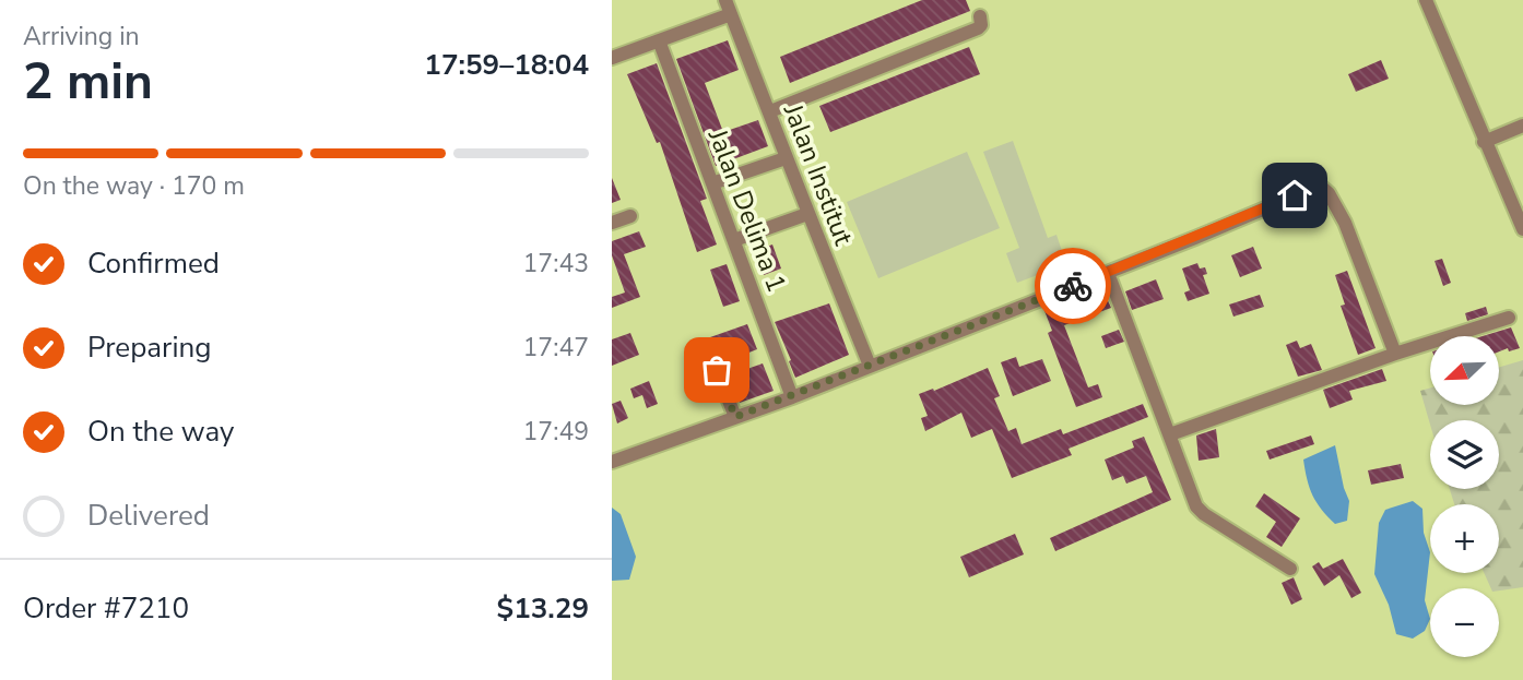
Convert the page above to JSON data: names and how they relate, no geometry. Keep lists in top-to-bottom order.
{
  "streets": {
    "street": ["Jalan Institut", "Jalan Delima 1"]
  },
  "north": "bottom left",
  "page": {
    "heading": ["2 min", "Arriving in", "17:59–18:04"],
    "panel": ["Order #7210", "$13.29"],
    "bar": "On the way · 170 m",
    "list": [
      ["Confirmed", "17:43"],
      ["Preparing", "17:47"],
      ["On the way", "17:49"],
      "Delivered"
    ],
    "map_buttons": ["+", "−"]
  }
}
